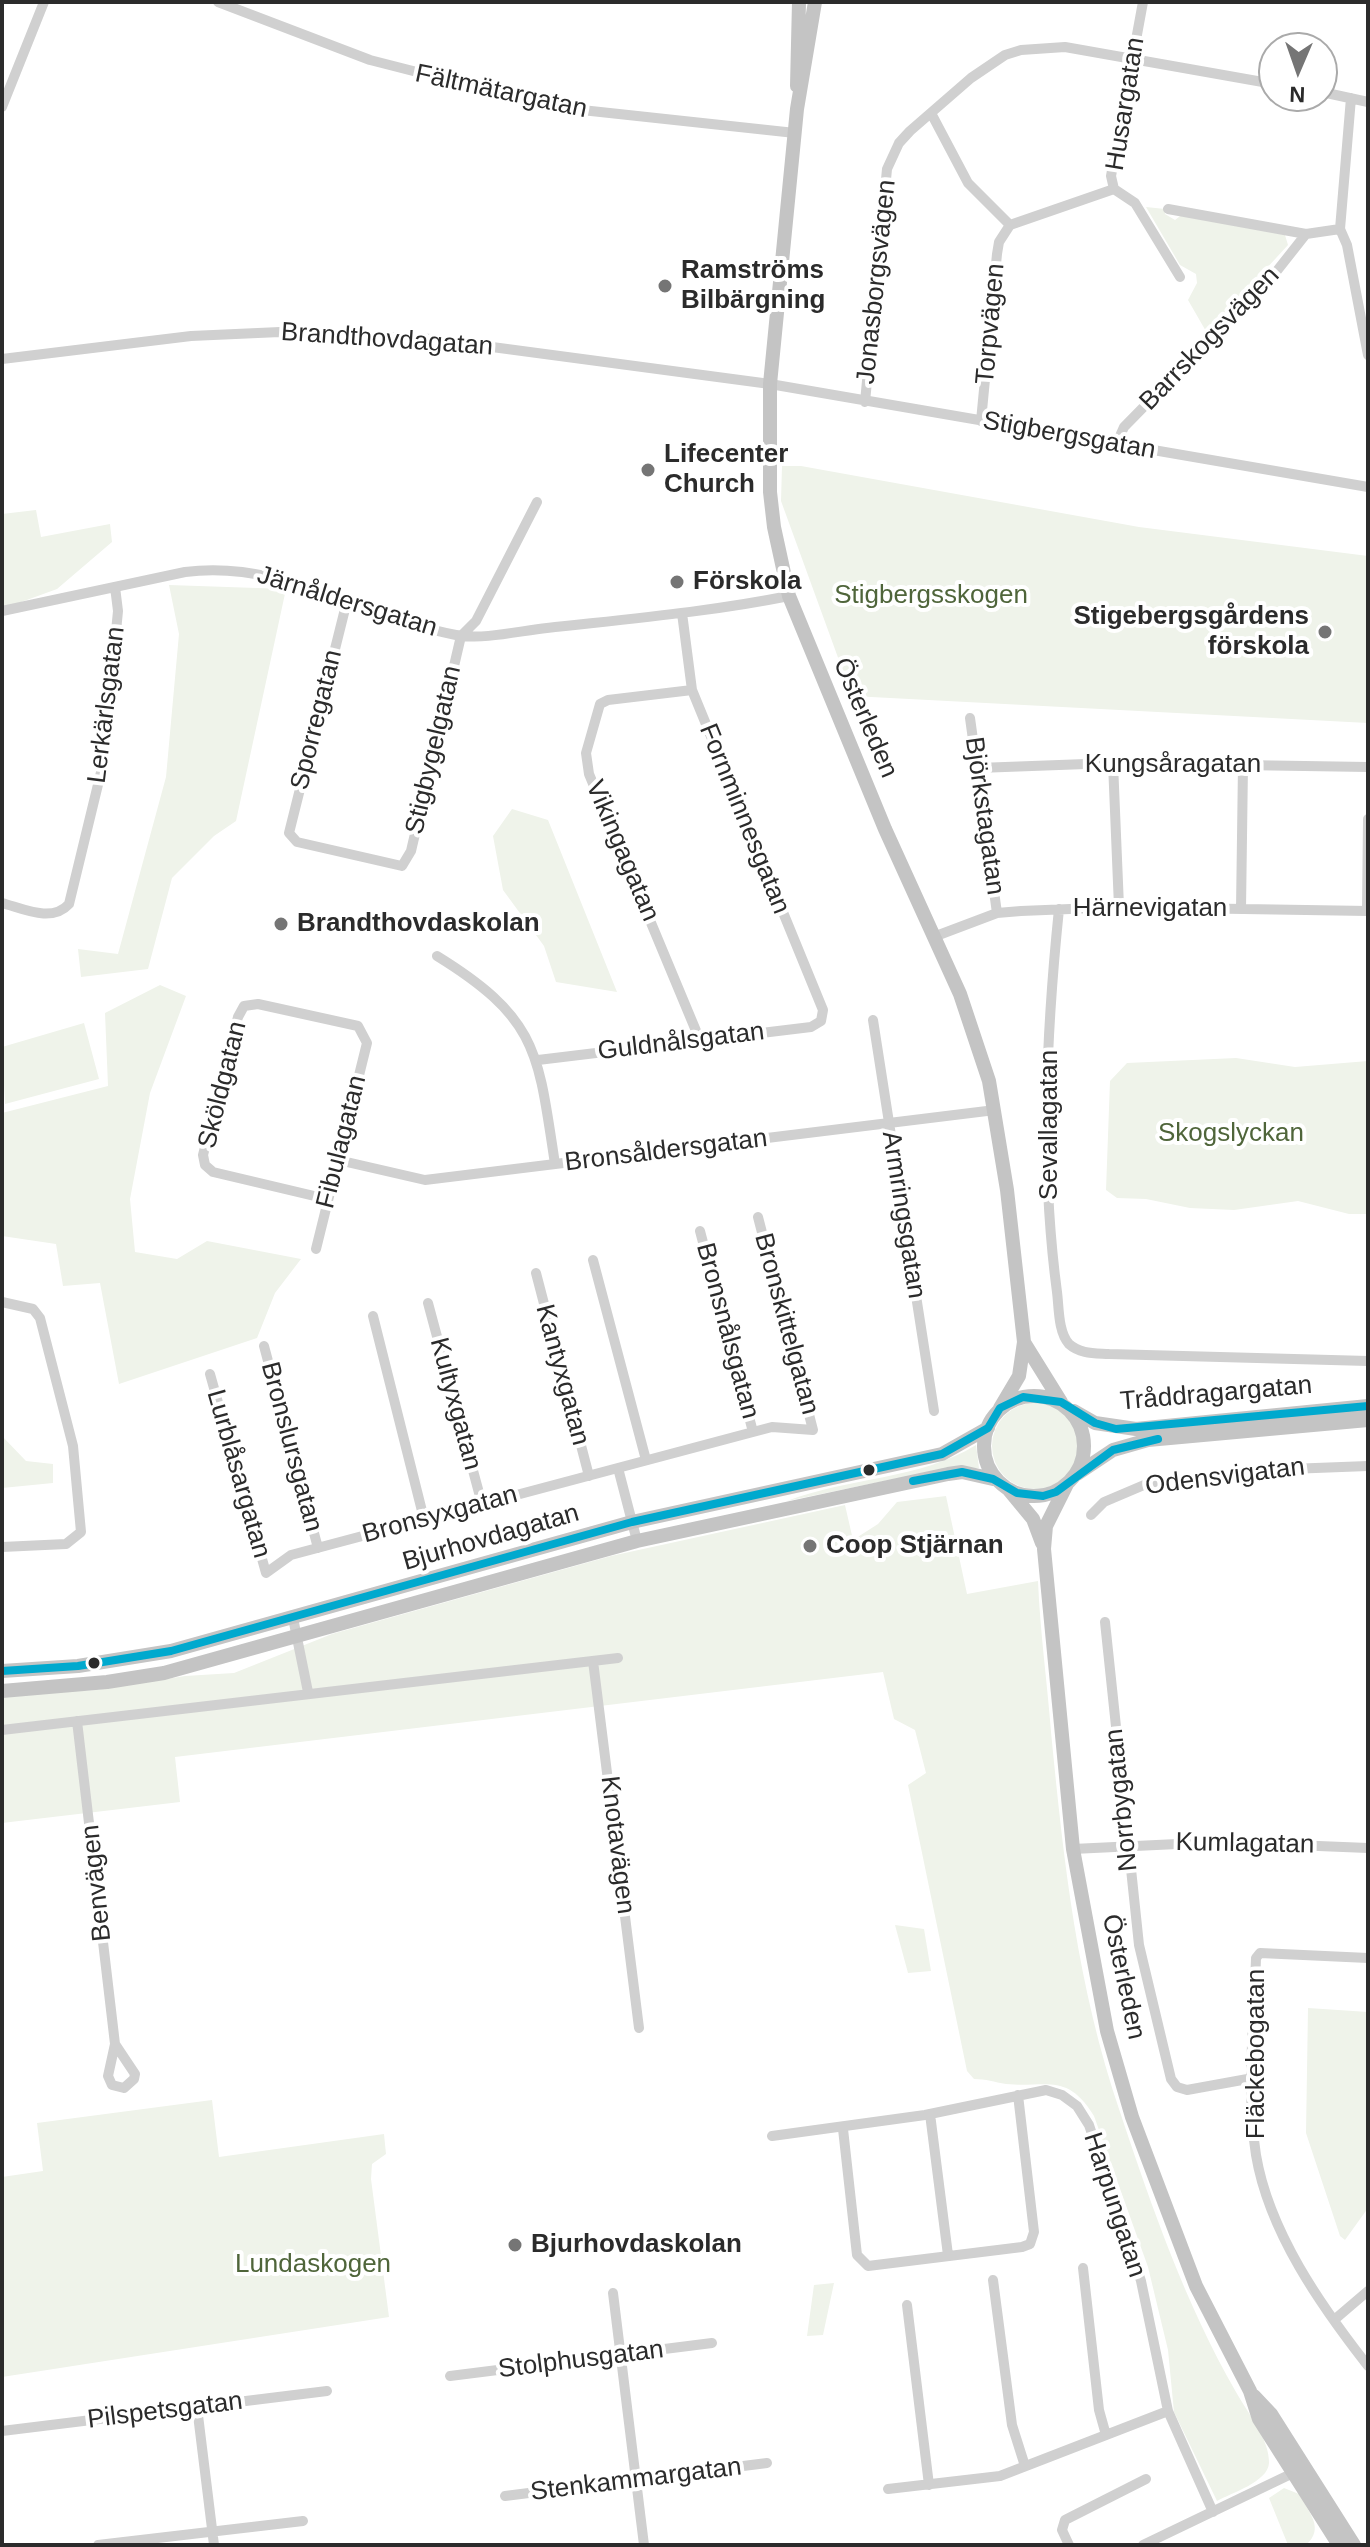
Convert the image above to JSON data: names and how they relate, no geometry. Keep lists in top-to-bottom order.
{
  "streets": {
    "main road": ["Österleden", "Tråddragargatan", "Bjurhovdagatan"],
    "street": [
      "Fältmätargatan",
      "Husargatan",
      "Jonasborgsvägen",
      "Torpvägen",
      "Barrskogsvägen",
      "Brandthovdagatan",
      "Stigbergsgatan",
      "Järnåldersgatan",
      "Lerkärlsgatan",
      "Sporregatan",
      "Stigbygelgatan",
      "Kungsåragatan",
      "Björkstagatan",
      "Fornminnesgatan",
      "Vikingagatan",
      "Härnevigatan",
      "Guldnålsgatan",
      "Sköldgatan",
      "Sevallagatan",
      "Fibulagatan",
      "Bronsåldersgatan",
      "Armringsgatan",
      "Bronskittelgatan",
      "Bronsnålsgatan",
      "Kantyxgatan",
      "Kultyxgatan",
      "Bronslursgatan",
      "Lurblåsargatan",
      "Odensvigatan",
      "Bronsyxgatan",
      "Norrbygatan",
      "Kumlagatan",
      "Knotavägen",
      "Benvägen",
      "Fläckebogatan",
      "Harpungatan",
      "Stolphusgatan",
      "Pilspetsgatan",
      "Stenkammargatan"
    ]
  },
  "crossings": [
    ["Fältmätargatan", "Österleden"],
    ["Husargatan", "Jonasborgsvägen"],
    ["Jonasborgsvägen", "Stigbergsgatan"],
    ["Torpvägen", "Stigbergsgatan"],
    ["Barrskogsvägen", "Stigbergsgatan"],
    ["Brandthovdagatan", "Stigbergsgatan"],
    ["Brandthovdagatan", "Österleden"],
    ["Stigbergsgatan", "Österleden"],
    ["Järnåldersgatan", "Lerkärlsgatan"],
    ["Järnåldersgatan", "Österleden"],
    ["Järnåldersgatan", "Sporregatan"],
    ["Järnåldersgatan", "Stigbygelgatan"],
    ["Järnåldersgatan", "Fornminnesgatan"],
    ["Österleden", "Härnevigatan"],
    ["Österleden", "Bronsåldersgatan"],
    ["Österleden", "Tråddragargatan"],
    ["Österleden", "Bjurhovdagatan"],
    ["Österleden", "Kumlagatan"],
    ["Sporregatan", "Stigbygelgatan"],
    ["Kungsåragatan", "Björkstagatan"],
    ["Björkstagatan", "Härnevigatan"],
    ["Fornminnesgatan", "Vikingagatan"],
    ["Fornminnesgatan", "Guldnålsgatan"],
    ["Vikingagatan", "Guldnålsgatan"],
    ["Härnevigatan", "Sevallagatan"],
    ["Sköldgatan", "Fibulagatan"],
    ["Fibulagatan", "Bronsåldersgatan"],
    ["Bronsåldersgatan", "Armringsgatan"],
    ["Bronskittelgatan", "Bronsyxgatan"],
    ["Bronsnålsgatan", "Bronsyxgatan"],
    ["Kantyxgatan", "Bronsyxgatan"],
    ["Tråddragargatan", "Bjurhovdagatan"],
    ["Kultyxgatan", "Bronsyxgatan"],
    ["Bronslursgatan", "Bronsyxgatan"],
    ["Lurblåsargatan", "Bronsyxgatan"],
    ["Norrbygatan", "Kumlagatan"],
    ["Norrbygatan", "Fläckebogatan"]
  ],
  "parks": ["Stigbergsskogen", "Skogslyckan", "Lundaskogen"],
  "places": [
    "Ramströms Bilbärgning",
    "Lifecenter Church",
    "Förskola",
    "Stigebergsgårdens förskola",
    "Brandthovdaskolan",
    "Coop Stjärnan",
    "Bjurhovdaskolan"
  ],
  "north": "bottom"
}
